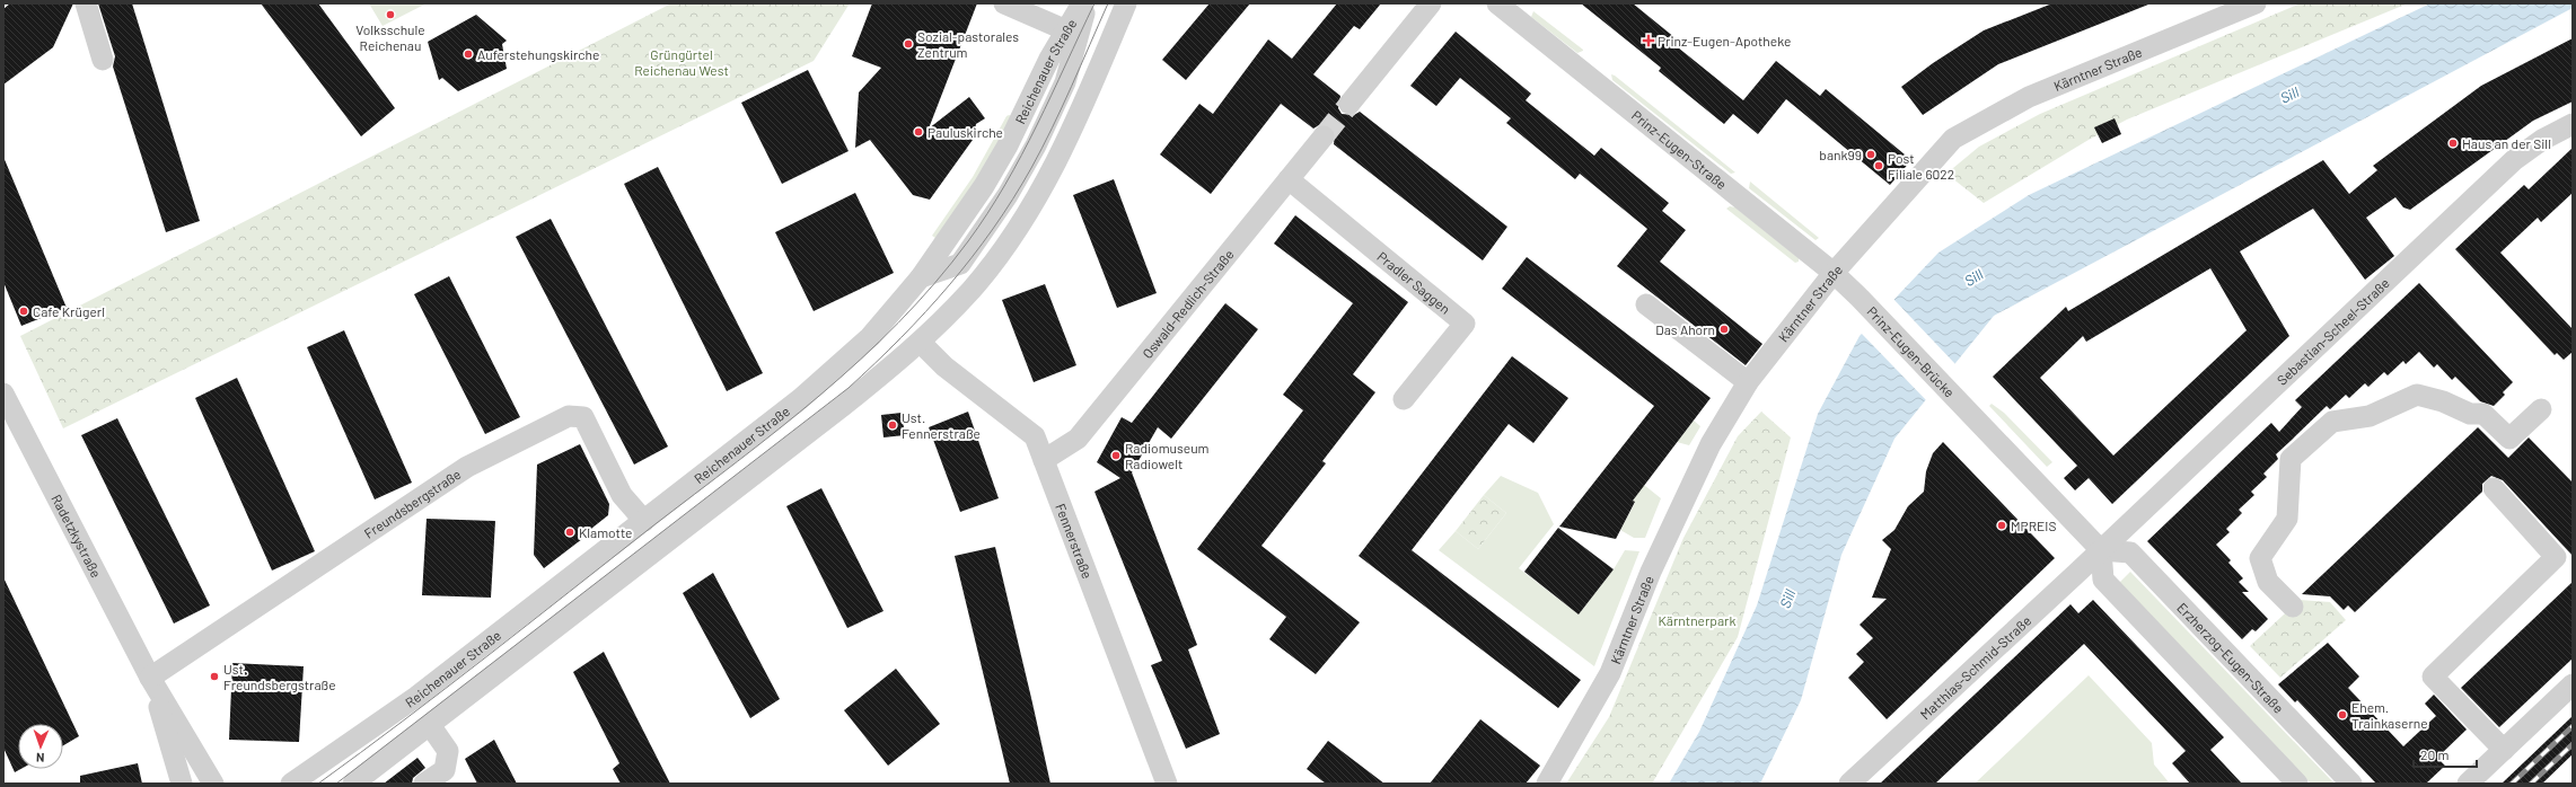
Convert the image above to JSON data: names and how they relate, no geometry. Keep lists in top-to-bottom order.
{
  "streets": {
    "street": [
      "Kärntner Straße",
      "Reichenauer Straße",
      "Prinz-Eugen-Straße",
      "Pradler Saggen",
      "Oswald-Redlich-Straße",
      "Sebastian-Scheel-Straße",
      "Prinz-Eugen-Brücke",
      "Freundsbergstraße",
      "Radetzkystraße",
      "Fennerstraße",
      "Erzherzog-Eugen-Straße",
      "Matthias-Schmid-Straße"
    ]
  },
  "crossings": [
    ["Kärntner Straße", "Prinz-Eugen-Straße"],
    ["Reichenauer Straße", "Freundsbergstraße"],
    ["Prinz-Eugen-Straße", "Prinz-Eugen-Brücke"],
    ["Pradler Saggen", "Oswald-Redlich-Straße"],
    ["Oswald-Redlich-Straße", "Fennerstraße"],
    ["Sebastian-Scheel-Straße", "Prinz-Eugen-Brücke"],
    ["Sebastian-Scheel-Straße", "Erzherzog-Eugen-Straße"],
    ["Sebastian-Scheel-Straße", "Matthias-Schmid-Straße"],
    ["Prinz-Eugen-Brücke", "Erzherzog-Eugen-Straße"],
    ["Prinz-Eugen-Brücke", "Matthias-Schmid-Straße"],
    ["Freundsbergstraße", "Radetzkystraße"],
    ["Erzherzog-Eugen-Straße", "Matthias-Schmid-Straße"]
  ],
  "water": ["Sill"],
  "parks": ["Grüngürtel Reichenau West", "Kärntnerpark"],
  "places": {
    "other": [
      "Volksschule Reichenau",
      "Sozial-pastorales Zentrum",
      "Auferstehungskirche",
      "Pauluskirche",
      "Haus an der Sill",
      "bank99",
      "Post Filiale 6022",
      "Cafe Krügerl",
      "Das Ahorn",
      "Ust. Fennerstraße",
      "Radiomuseum Radiowelt",
      "MPREIS",
      "Klamotte",
      "Ust. Freundsbergstraße",
      "Ehem. Trainkaserne"
    ],
    "health": ["Prinz-Eugen-Apotheke"]
  },
  "scale_bar": "20 m",
  "north": "bottom"
}
